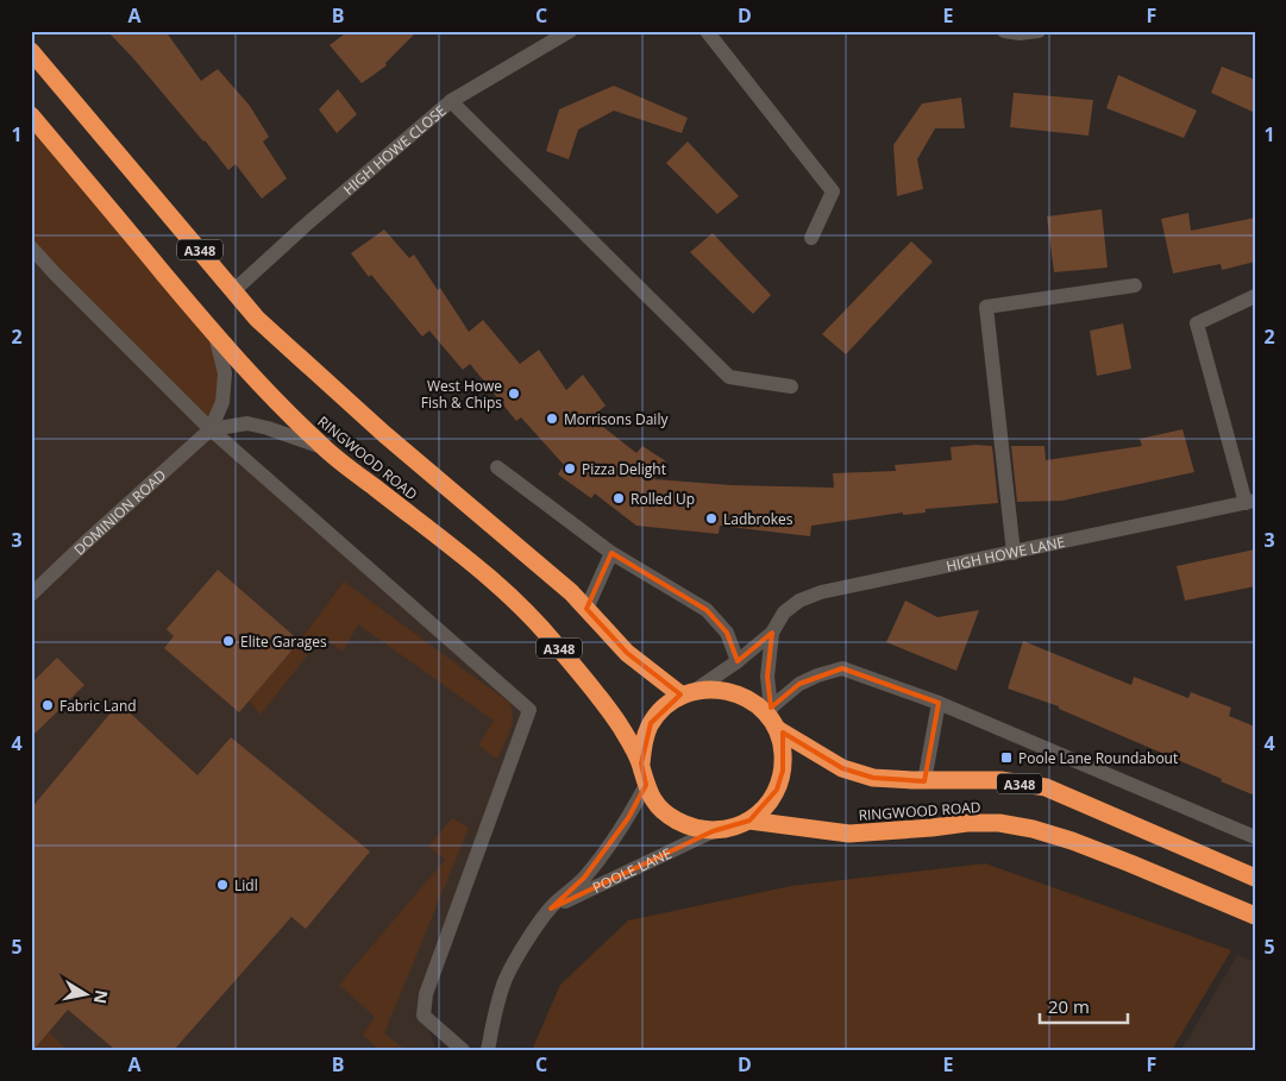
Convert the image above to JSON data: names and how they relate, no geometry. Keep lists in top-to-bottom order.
{
  "streets": {
    "highway": ["A348", "RINGWOOD ROAD"],
    "street": [
      "HIGH HOWE CLOSE",
      "DOMINION ROAD",
      "HIGH HOWE LANE",
      "POOLE LANE"
    ]
  },
  "crossings": [
    ["HIGH HOWE CLOSE", "RINGWOOD ROAD"],
    ["RINGWOOD ROAD", "HIGH HOWE LANE"],
    ["RINGWOOD ROAD", "POOLE LANE"],
    ["HIGH HOWE LANE", "POOLE LANE"]
  ],
  "places": {
    "other": [
      "West Howe Fish & Chips",
      "Morrisons Daily",
      "Pizza Delight",
      "Rolled Up",
      "Ladbrokes",
      "Elite Garages",
      "Fabric Land",
      "Lidl"
    ],
    "transit": ["Poole Lane Roundabout"]
  },
  "scale_bar": "20 m",
  "north": "right",
  "grid": {
    "columns": [
      "A",
      "B",
      "C",
      "D",
      "E",
      "F"
    ],
    "rows": [
      "1",
      "2",
      "3",
      "4",
      "5"
    ]
  }
}
